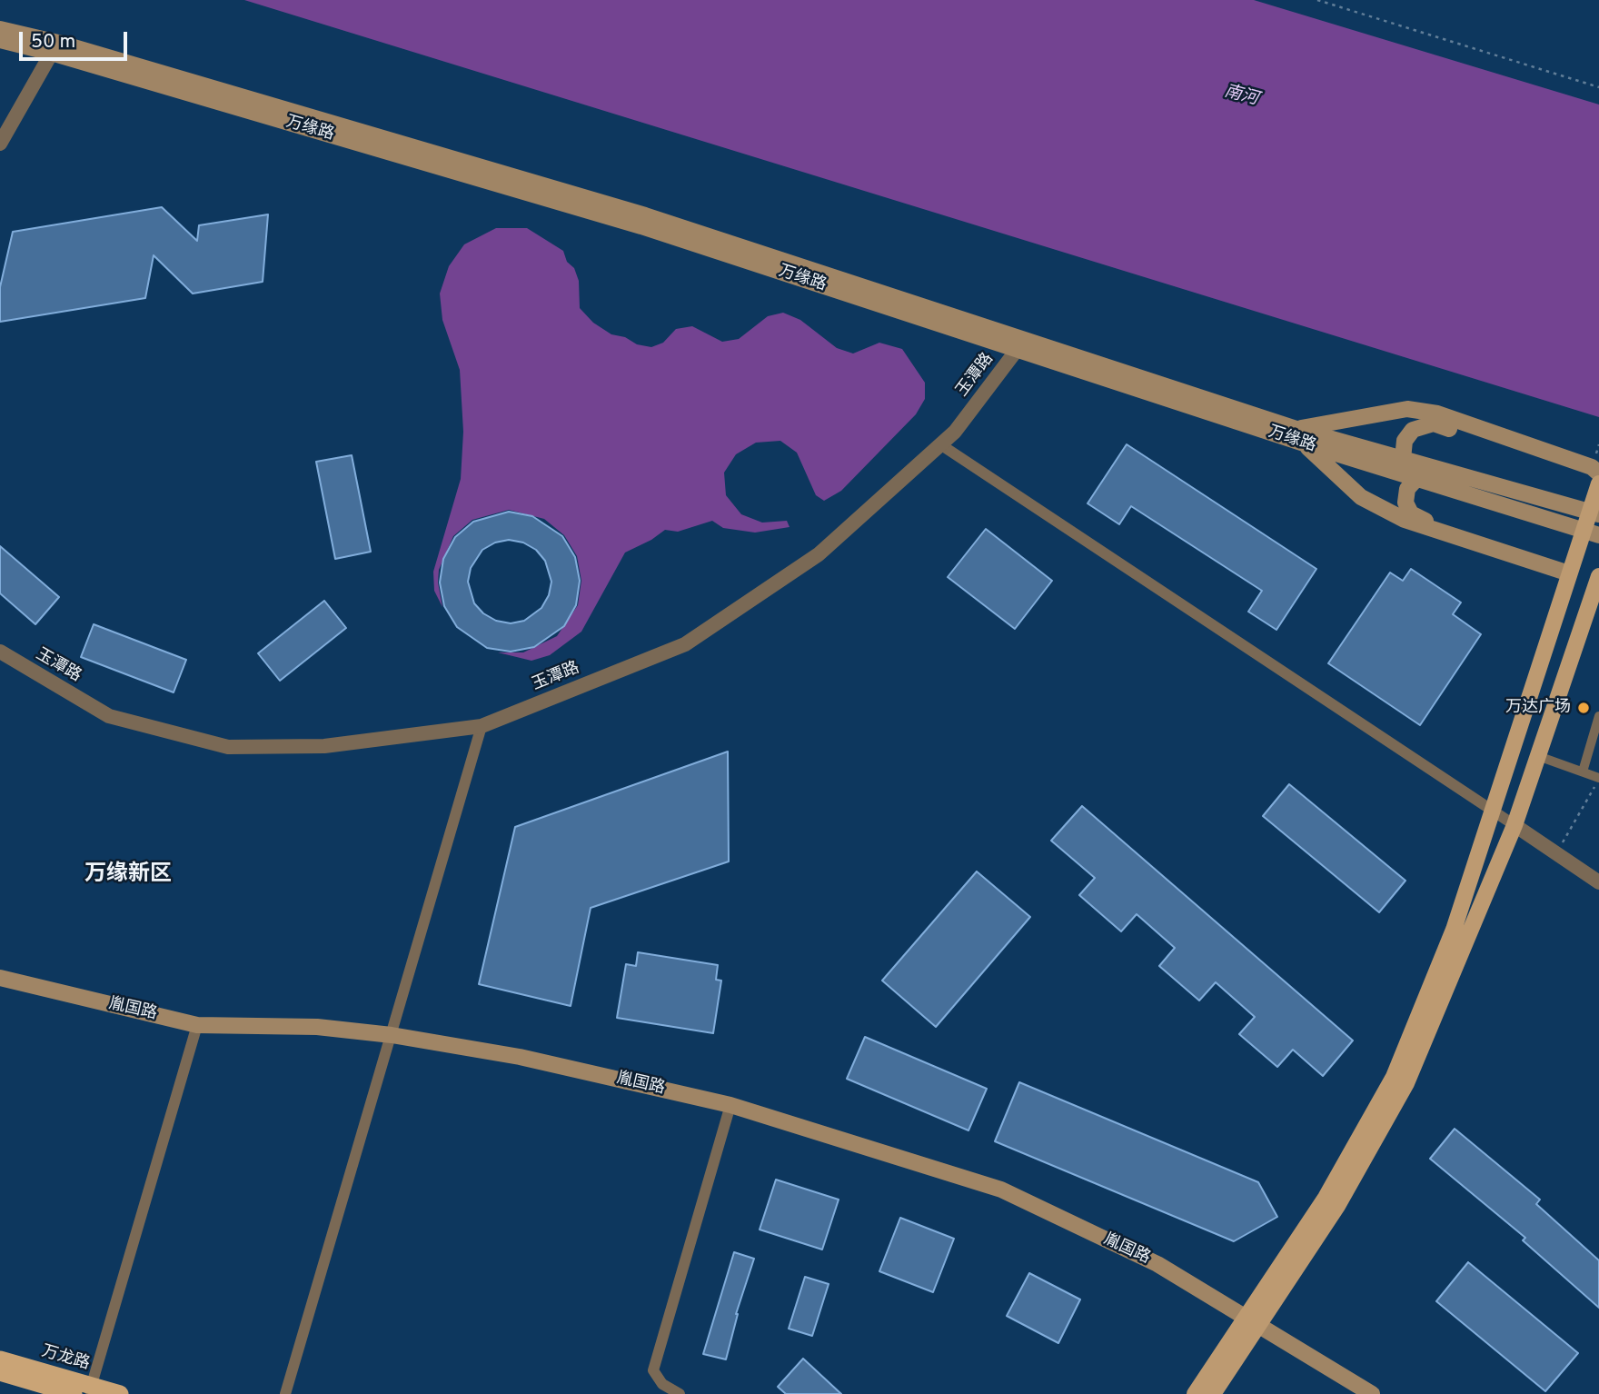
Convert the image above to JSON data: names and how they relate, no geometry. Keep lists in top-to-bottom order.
{
  "streets": {
    "highway": ["万龙路"],
    "main road": ["万缘路", "胤国路"],
    "street": ["玉潭路"]
  },
  "crossings": [
    ["万缘路", "玉潭路"]
  ],
  "districts": ["万缘新区"],
  "water": ["南河"],
  "places": ["万达广场"],
  "scale_bar": "50 m"
}
